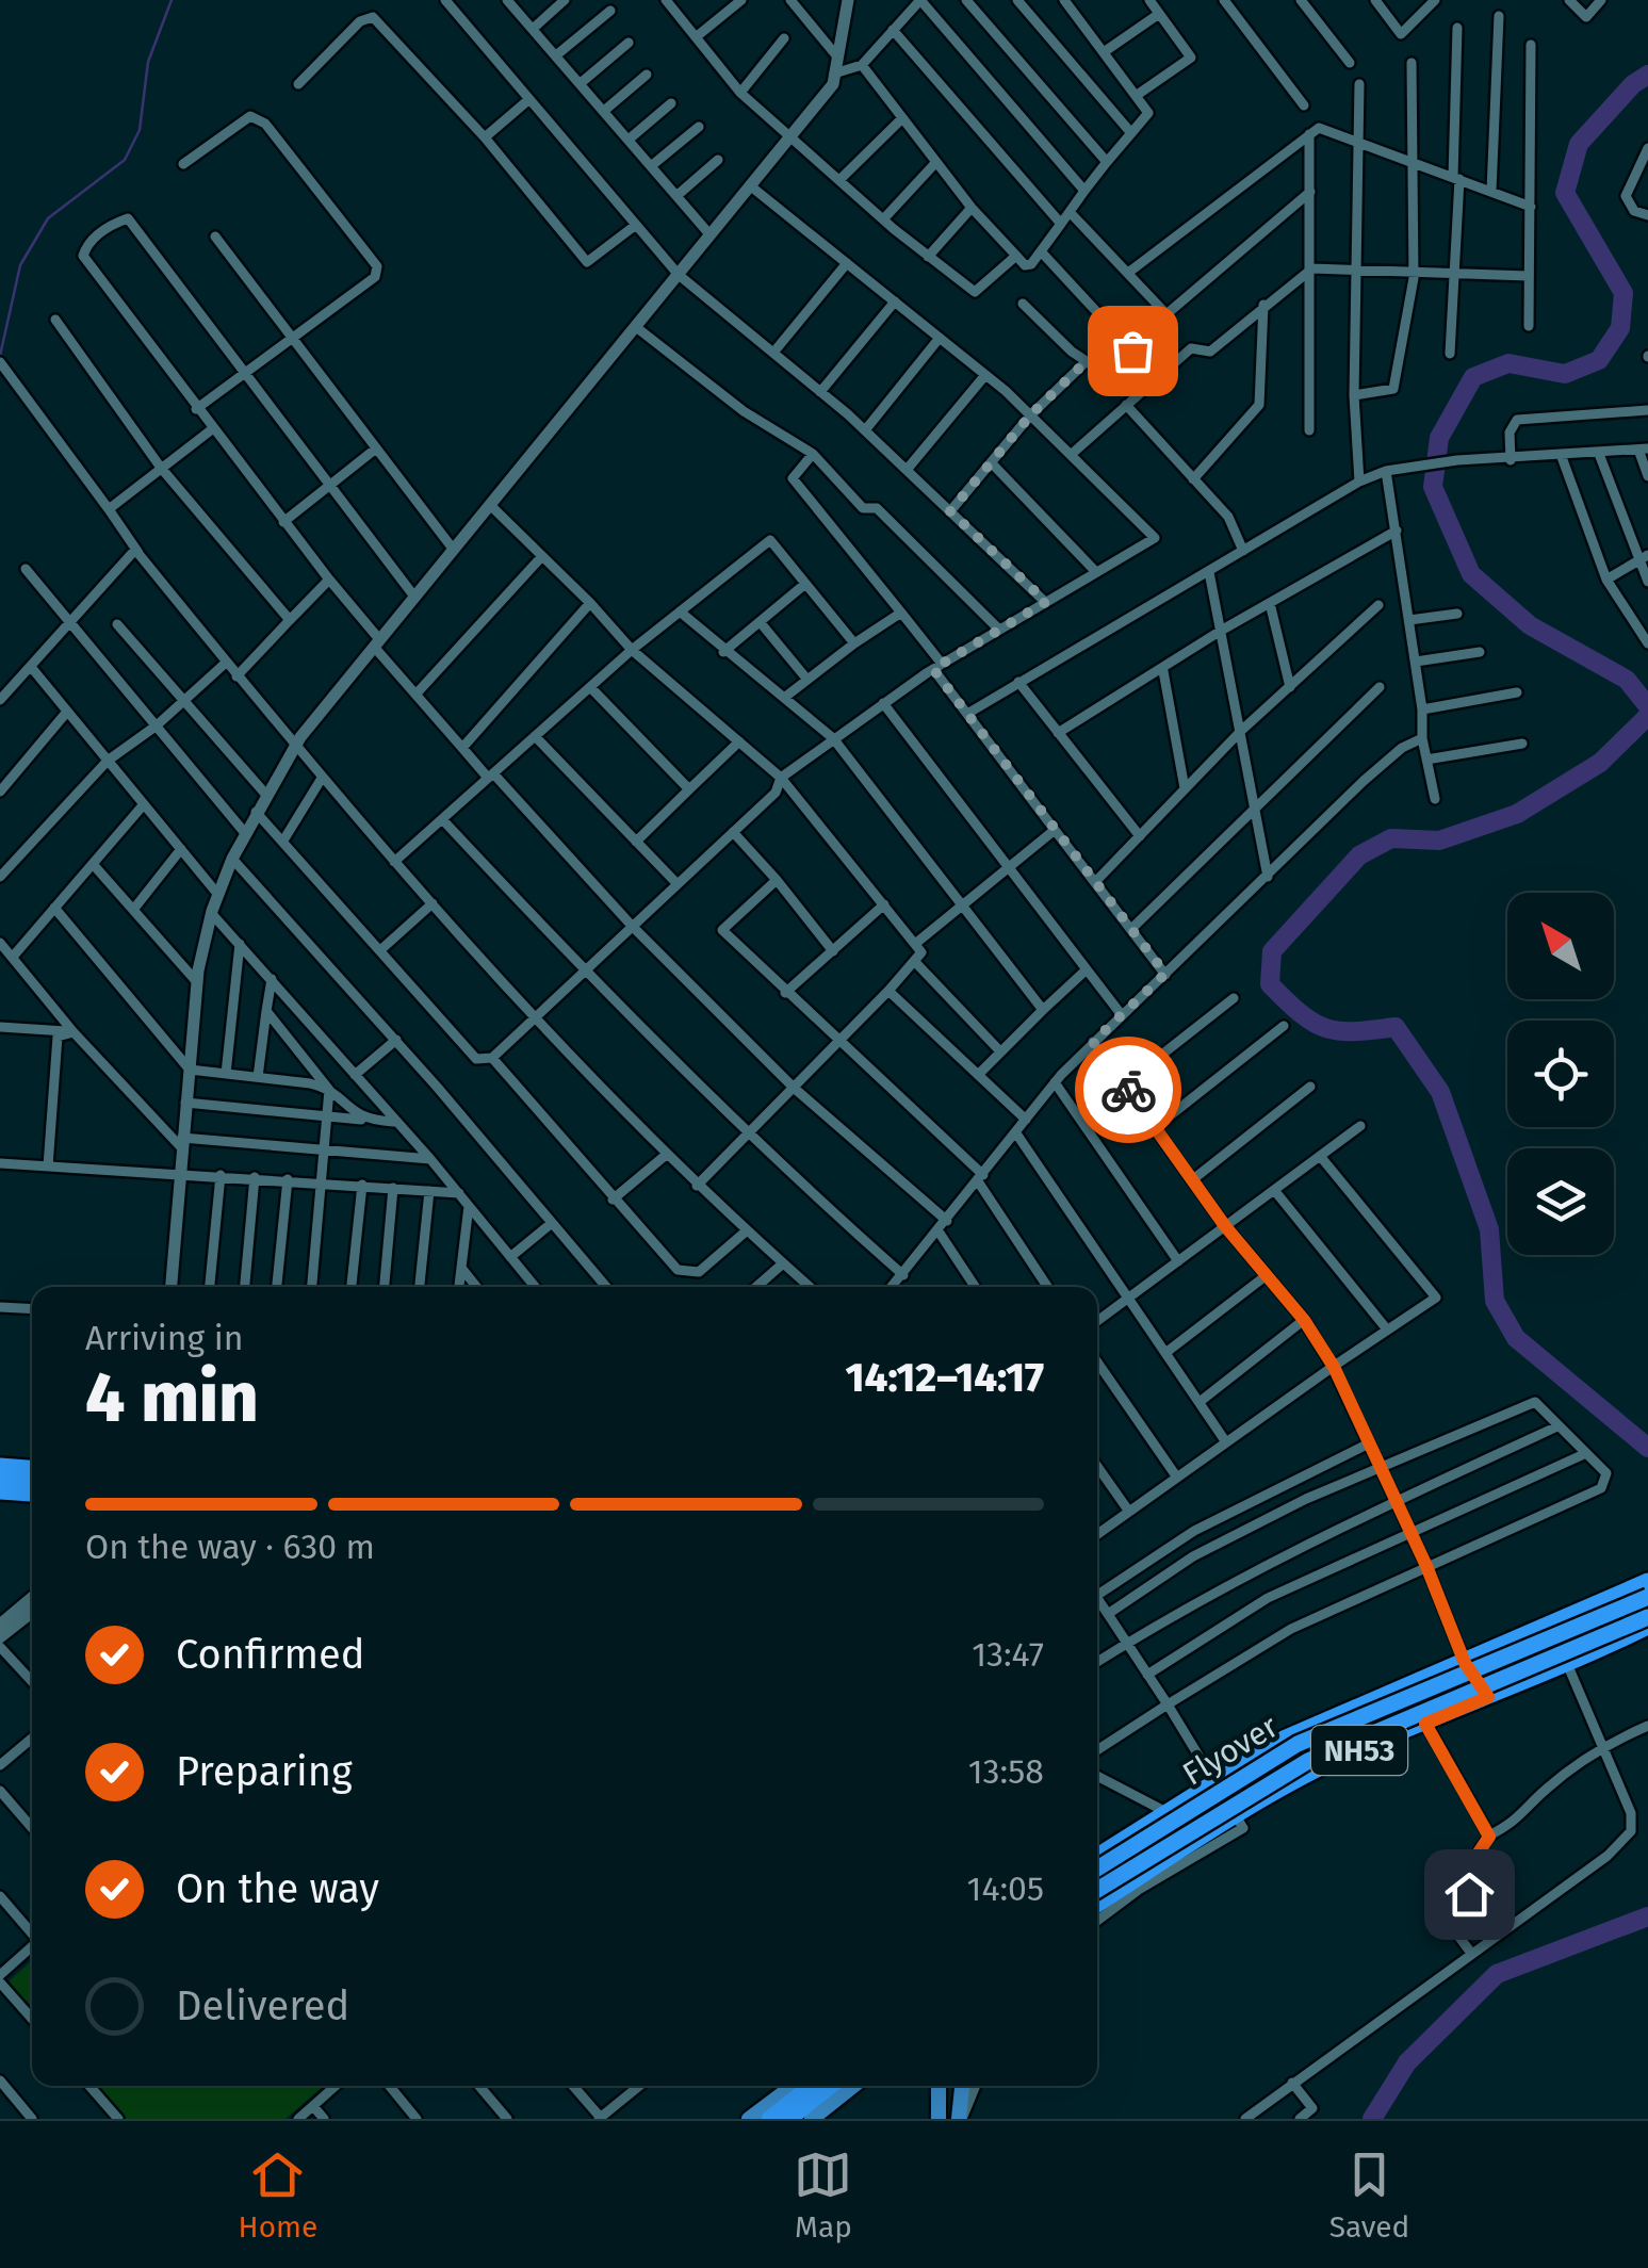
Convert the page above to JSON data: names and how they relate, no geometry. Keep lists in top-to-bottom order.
{
  "streets": {
    "highway": ["Flyover", "NH53"]
  },
  "north": "top left",
  "page": {
    "heading": ["4 min", "Arriving in", "14:12–14:17"],
    "bar": "On the way · 630 m",
    "list": [
      ["Confirmed", "13:47"],
      ["Preparing", "13:58"],
      ["On the way", "14:05"],
      "Delivered"
    ],
    "tabs": ["Home", "Map", "Saved"]
  }
}
